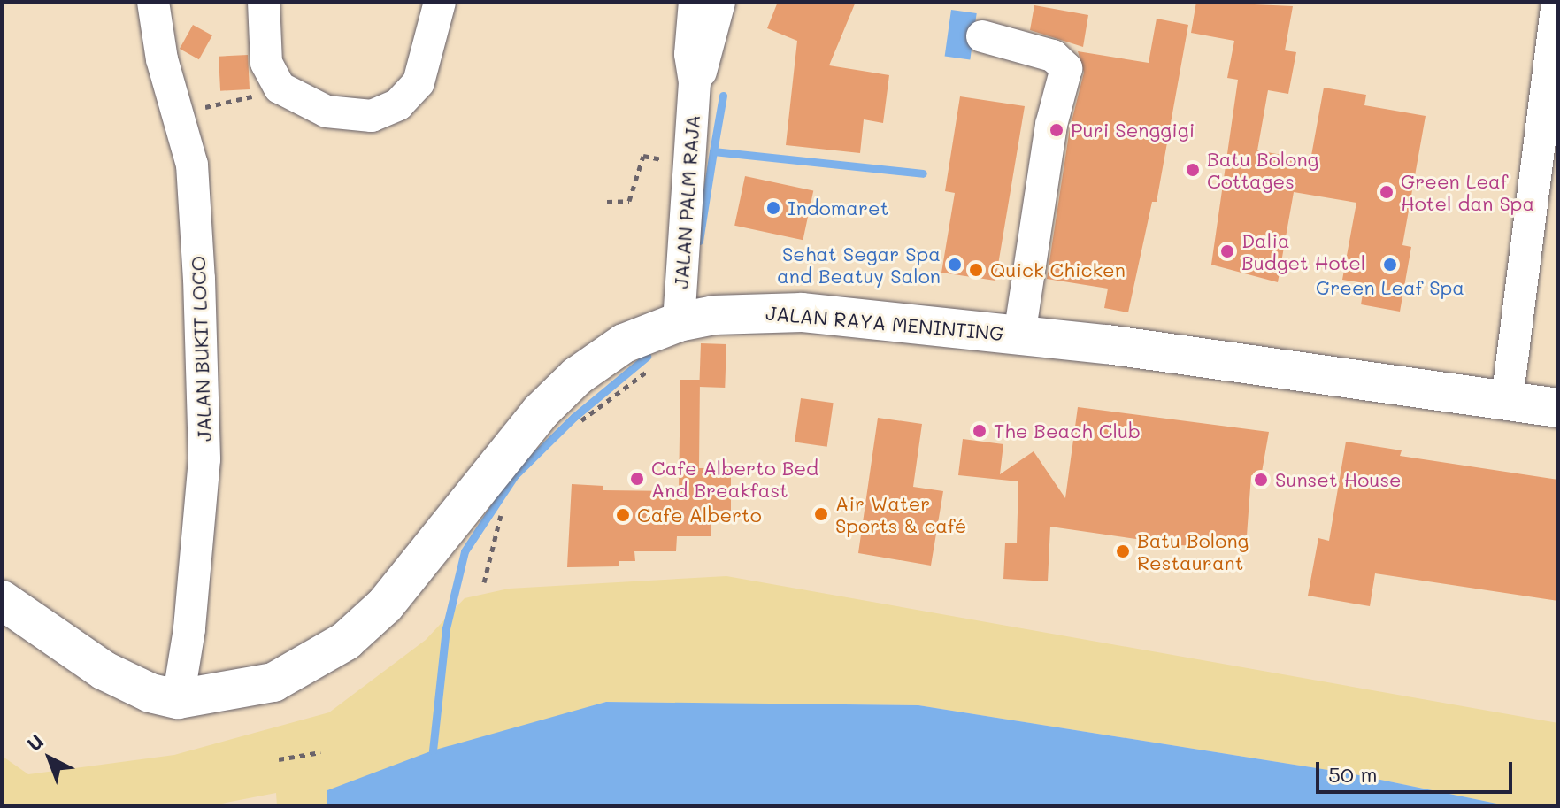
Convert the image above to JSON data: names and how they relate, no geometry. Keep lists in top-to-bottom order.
{
  "streets": {
    "highway": ["JALAN RAYA MENINTING"],
    "street": ["JALAN PALM RAJA", "JALAN BUKIT LOCO"]
  },
  "crossings": [
    ["JALAN PALM RAJA", "JALAN RAYA MENINTING"],
    ["JALAN RAYA MENINTING", "JALAN BUKIT LOCO"]
  ],
  "places": [
    "Puri Senggigi",
    "Batu Bolong Cottages",
    "Green Leaf Hotel dan Spa",
    "Indomaret",
    "Dalia Budget Hotel",
    "Sehat Segar Spa and Beatuy Salon",
    "Green Leaf Spa",
    "Quick Chicken",
    "The Beach Club",
    "Cafe Alberto Bed And Breakfast",
    "Sunset House",
    "Air Water Sports & café",
    "Cafe Alberto",
    "Batu Bolong Restaurant"
  ],
  "scale_bar": "50 m",
  "north": "top left"
}
